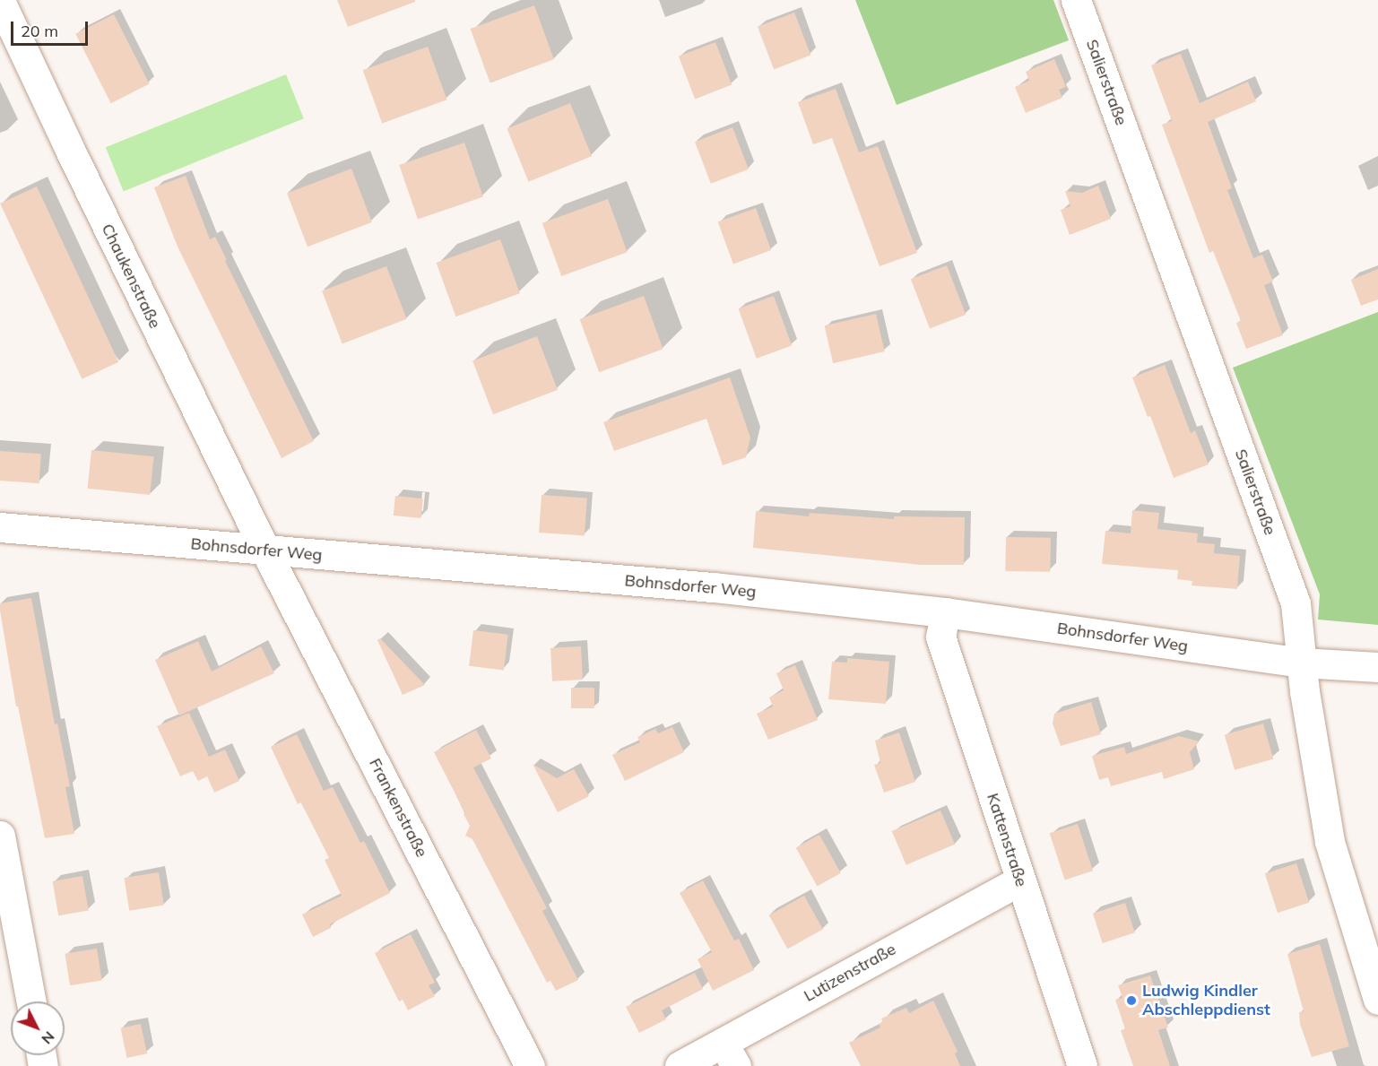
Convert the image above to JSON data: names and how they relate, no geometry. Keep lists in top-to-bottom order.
{
  "streets": {
    "street": [
      "Salierstraße",
      "Chaukenstraße",
      "Bohnsdorfer Weg",
      "Frankenstraße",
      "Kattenstraße",
      "Lutizenstraße"
    ]
  },
  "crossings": [
    ["Salierstraße", "Bohnsdorfer Weg"],
    ["Chaukenstraße", "Bohnsdorfer Weg"],
    ["Chaukenstraße", "Frankenstraße"],
    ["Bohnsdorfer Weg", "Frankenstraße"],
    ["Bohnsdorfer Weg", "Kattenstraße"],
    ["Kattenstraße", "Lutizenstraße"]
  ],
  "places": ["Ludwig Kindler Abschleppdienst"],
  "scale_bar": "20 m",
  "north": "bottom right"
}
